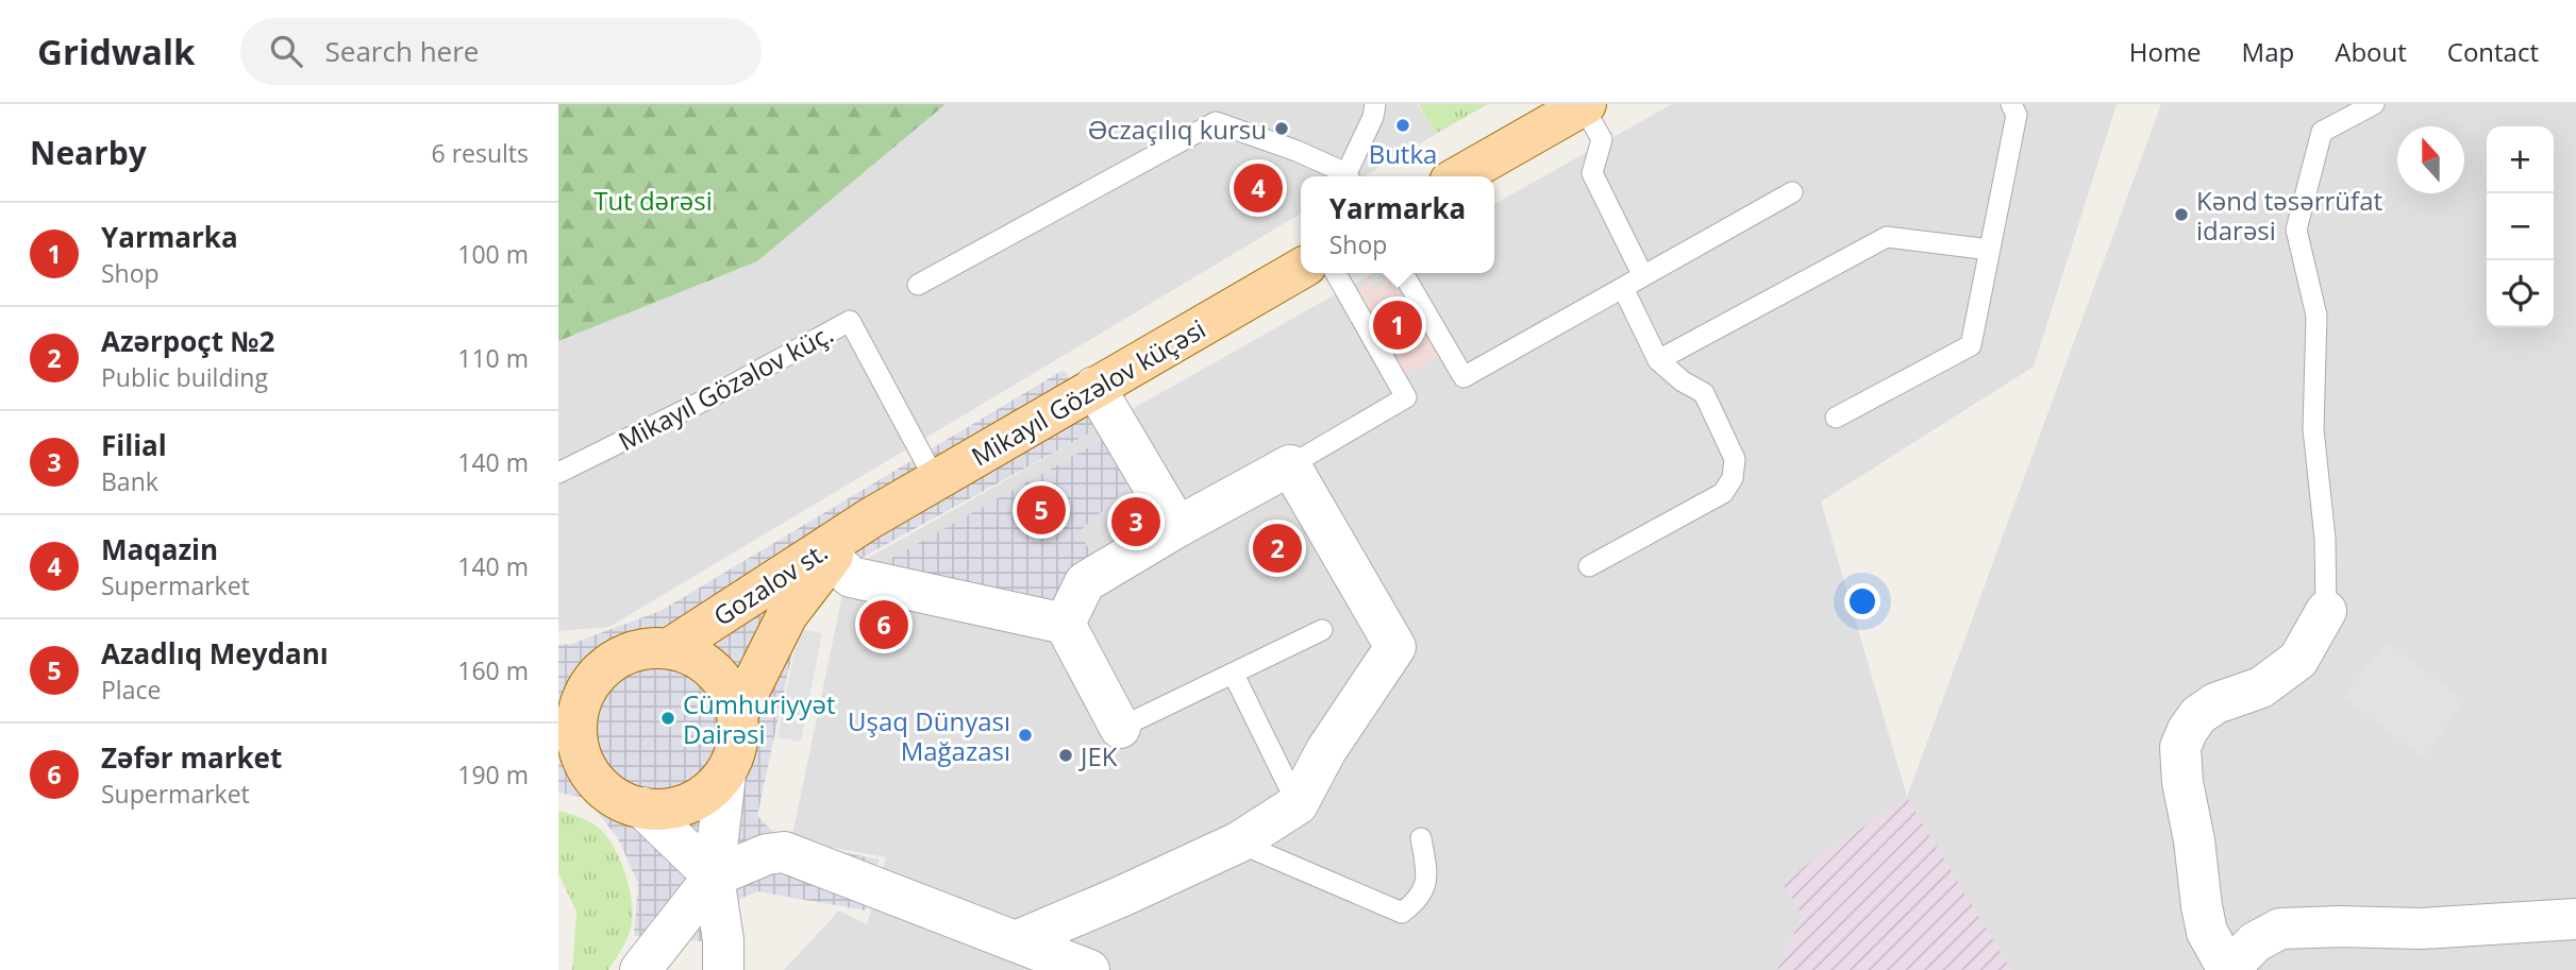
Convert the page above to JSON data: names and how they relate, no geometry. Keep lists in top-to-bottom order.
{
  "streets": {
    "main road": ["Mikayıl Gözəlov küçəsi", "Gozalov st."],
    "lane": ["Mikayıl Gözəlov küç."]
  },
  "crossings": [
    ["Mikayıl Gözəlov küç.", "Mikayıl Gözəlov küçəsi"],
    ["Mikayıl Gözəlov küçəsi", "Gozalov st."]
  ],
  "parks": ["Tut dərəsi"],
  "places": [
    "Butka",
    "Əczaçılıq kursu",
    "Kənd təsərrüfat idarəsi",
    "Cümhuriyyət Dairəsi",
    "Uşaq Dünyası Mağazası",
    "JEK"
  ],
  "north": "top",
  "page": {
    "header": "Gridwalk",
    "search": "Search here",
    "nav": [
      "Home",
      "Map",
      "About",
      "Contact"
    ],
    "heading": ["Nearby", "6 results"],
    "map_buttons": ["+", "−"],
    "pins": [
      "4",
      "1",
      "5",
      "3",
      "2",
      "6"
    ],
    "popup": ["Yarmarka", "Shop"],
    "list": [
      {
        "mark": "1",
        "name": "Yarmarka",
        "note": "Shop",
        "value": "100 m"
      },
      {
        "mark": "2",
        "name": "Azərpoçt №2",
        "note": "Public building",
        "value": "110 m"
      },
      {
        "mark": "3",
        "name": "Filial",
        "note": "Bank",
        "value": "140 m"
      },
      {
        "mark": "4",
        "name": "Maqazin",
        "note": "Supermarket",
        "value": "140 m"
      },
      {
        "mark": "5",
        "name": "Azadlıq Meydanı",
        "note": "Place",
        "value": "160 m"
      },
      {
        "mark": "6",
        "name": "Zəfər market",
        "note": "Supermarket",
        "value": "190 m"
      }
    ]
  }
}
